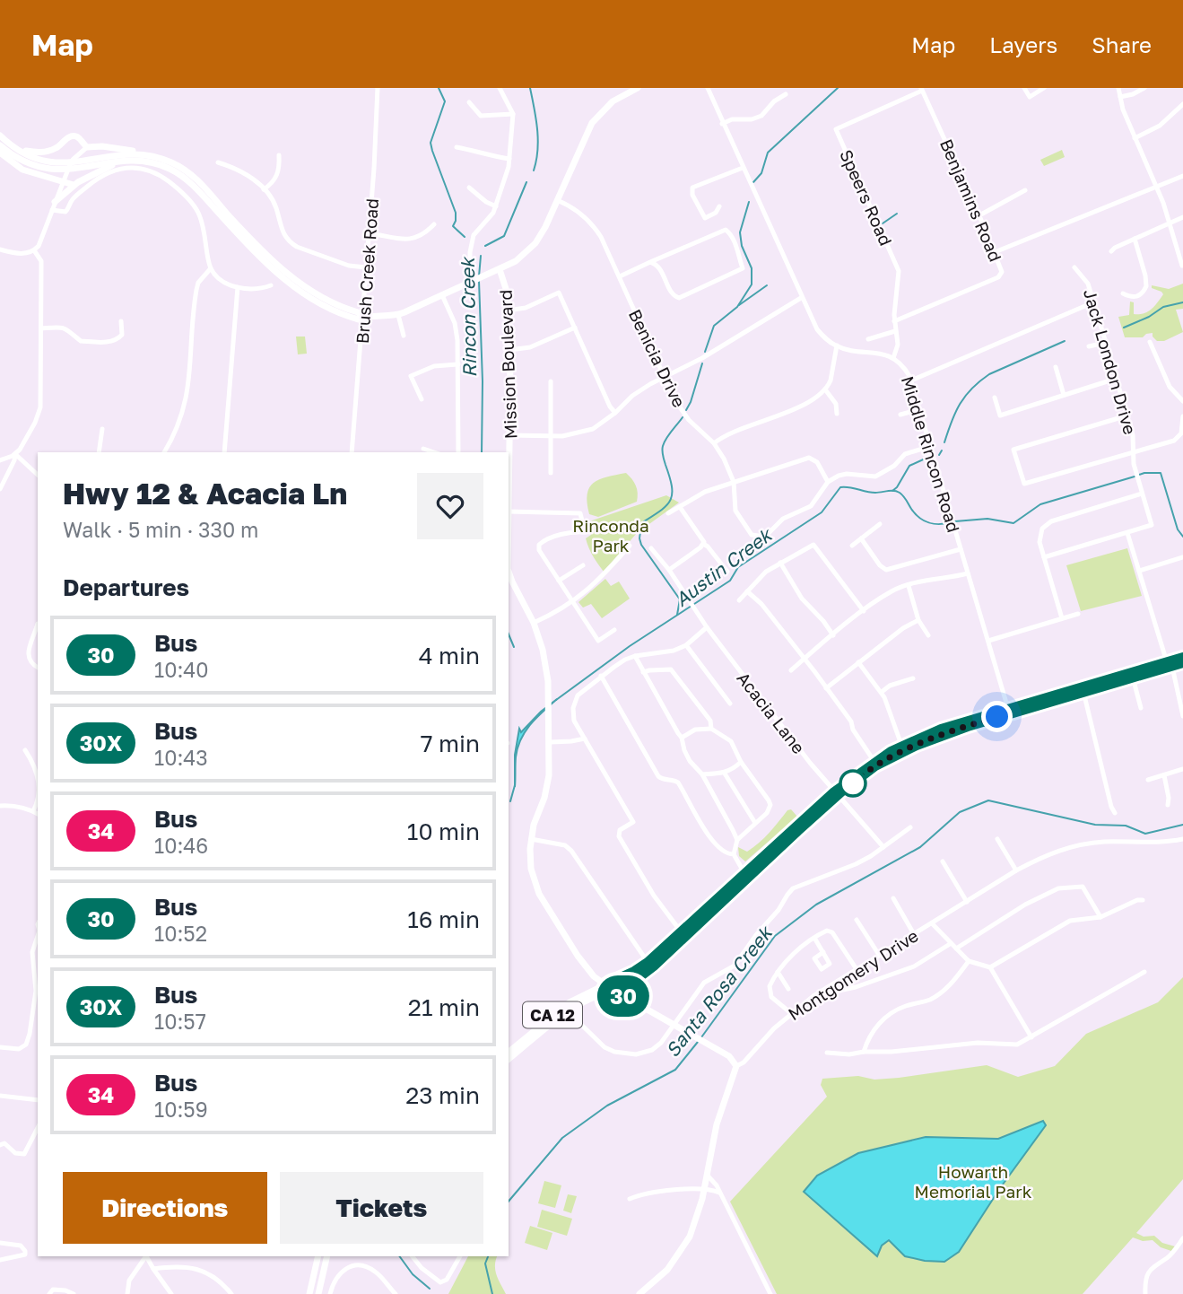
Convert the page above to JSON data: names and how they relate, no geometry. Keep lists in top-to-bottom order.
{
  "streets": {
    "main road": ["Mission Boulevard", "Montgomery Drive", "CA 12"],
    "street": [
      "Speers Road",
      "Benjamins Road",
      "Brush Creek Road",
      "Benicia Drive",
      "Jack London Drive",
      "Middle Rincon Road",
      "Acacia Lane"
    ]
  },
  "crossings": [
    ["Speers Road", "Benjamins Road"],
    ["Speers Road", "Middle Rincon Road"],
    ["Mission Boulevard", "Montgomery Drive"],
    ["Mission Boulevard", "CA 12"],
    ["Middle Rincon Road", "CA 12"],
    ["Acacia Lane", "CA 12"]
  ],
  "water": ["Rincon Creek", "Austin Creek", "Santa Rosa Creek"],
  "parks": ["Rinconda Park", "Howarth Memorial Park"],
  "lines": ["bus line 30"],
  "page": {
    "header": "Map",
    "nav": ["Map", "Layers", "Share"],
    "on_map": "30",
    "heading": [
      ["Hwy 12 & Acacia Ln", "Walk · 5 min · 330 m"],
      "Departures"
    ],
    "list": [
      {
        "mark": "30",
        "name": "Bus",
        "note": "10:40",
        "value": "4 min"
      },
      {
        "mark": "30X",
        "name": "Bus",
        "note": "10:43",
        "value": "7 min"
      },
      {
        "mark": "34",
        "name": "Bus",
        "note": "10:46",
        "value": "10 min"
      },
      {
        "mark": "30",
        "name": "Bus",
        "note": "10:52",
        "value": "16 min"
      },
      {
        "mark": "30X",
        "name": "Bus",
        "note": "10:57",
        "value": "21 min"
      },
      {
        "mark": "34",
        "name": "Bus",
        "note": "10:59",
        "value": "23 min"
      }
    ],
    "buttons": ["Directions", "Tickets"]
  }
}
